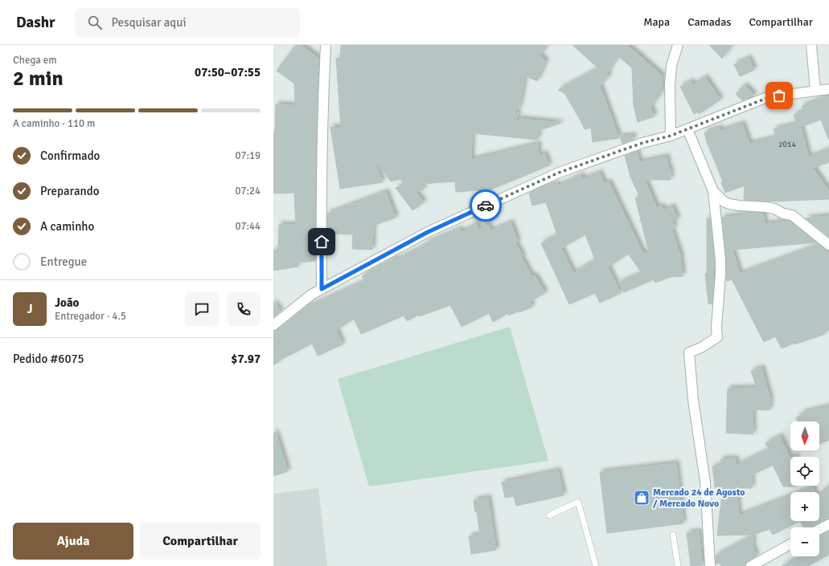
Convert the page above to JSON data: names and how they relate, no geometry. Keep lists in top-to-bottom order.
{
  "places": {
    "shop": ["Mercado 24 de Agosto / Mercado Novo"]
  },
  "house_numbers": ["2014"],
  "north": "bottom",
  "page": {
    "header": "Dashr",
    "search": "Pesquisar aqui",
    "nav": ["Mapa", "Camadas", "Compartilhar"],
    "heading": ["2 min", "Chega em", "07:50–07:55"],
    "panel": [
      "João",
      "Entregador · 4.5",
      "Pedido #6075",
      "$7.97"
    ],
    "bar": "A caminho · 110 m",
    "list": [
      ["Confirmado", "07:19"],
      ["Preparando", "07:24"],
      ["A caminho", "07:44"],
      "Entregue"
    ],
    "round": "J",
    "map_buttons": ["+", "−"],
    "buttons": ["Ajuda", "Compartilhar"]
  }
}
